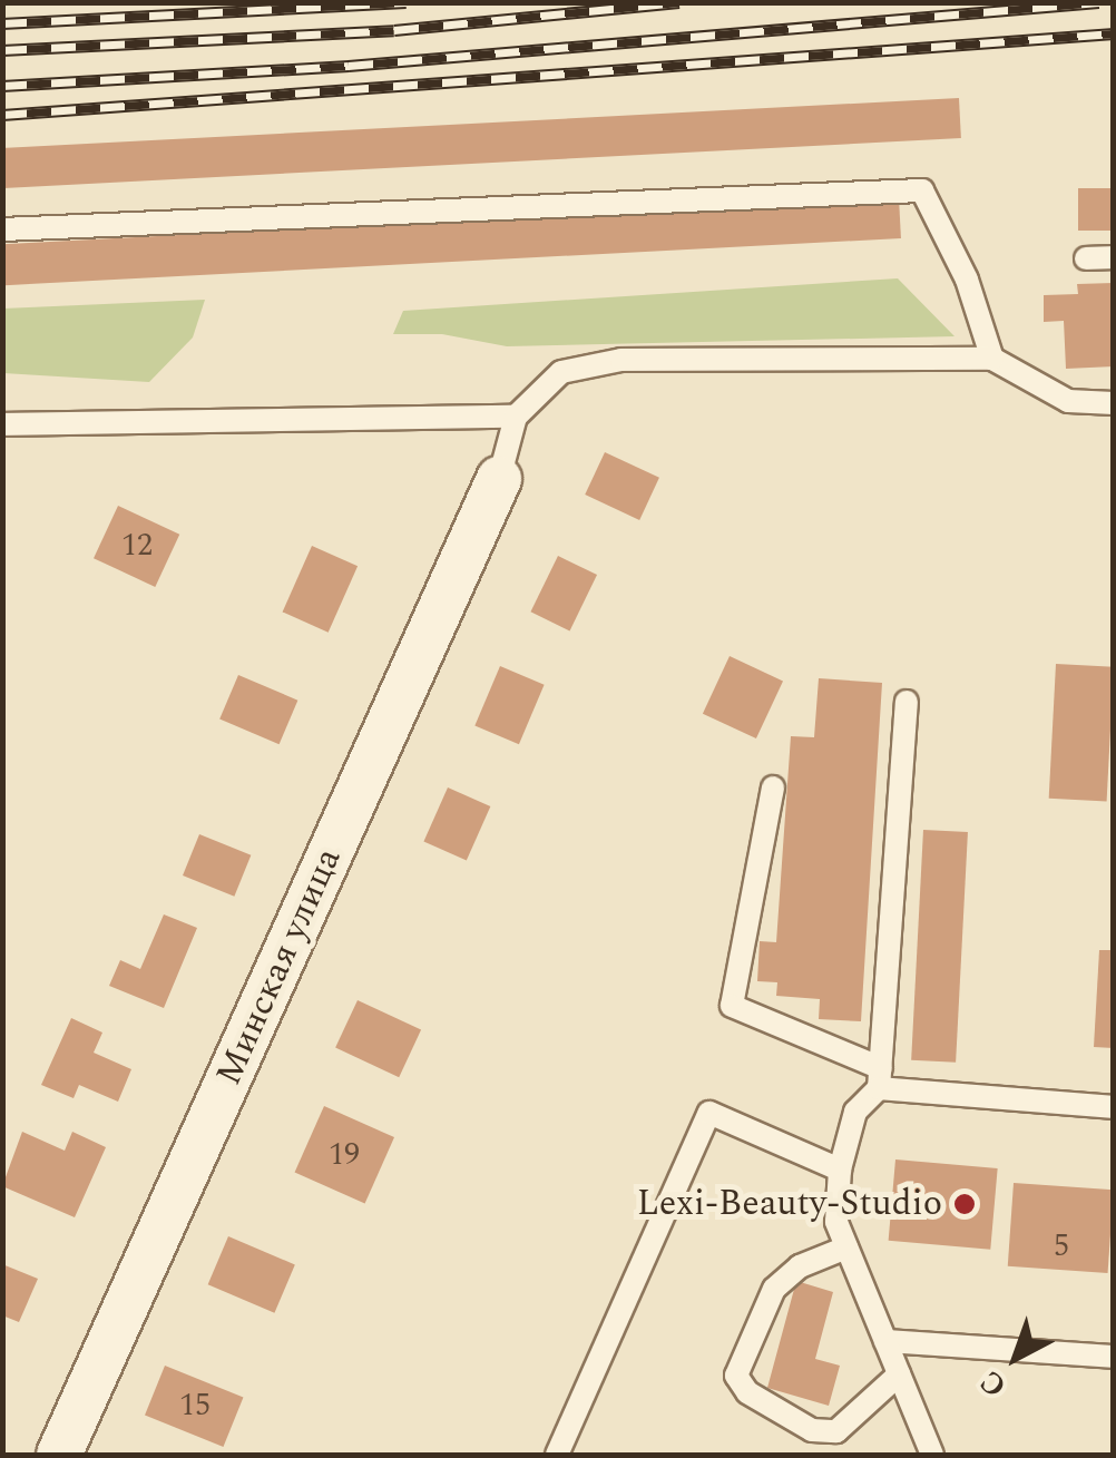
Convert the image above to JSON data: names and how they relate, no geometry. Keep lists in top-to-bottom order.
{
  "streets": {
    "street": ["Минская улица"]
  },
  "places": ["Lexi-Beauty-Studio"],
  "house_numbers": [
    "12",
    "19",
    "5",
    "15"
  ],
  "north": "bottom left"
}
